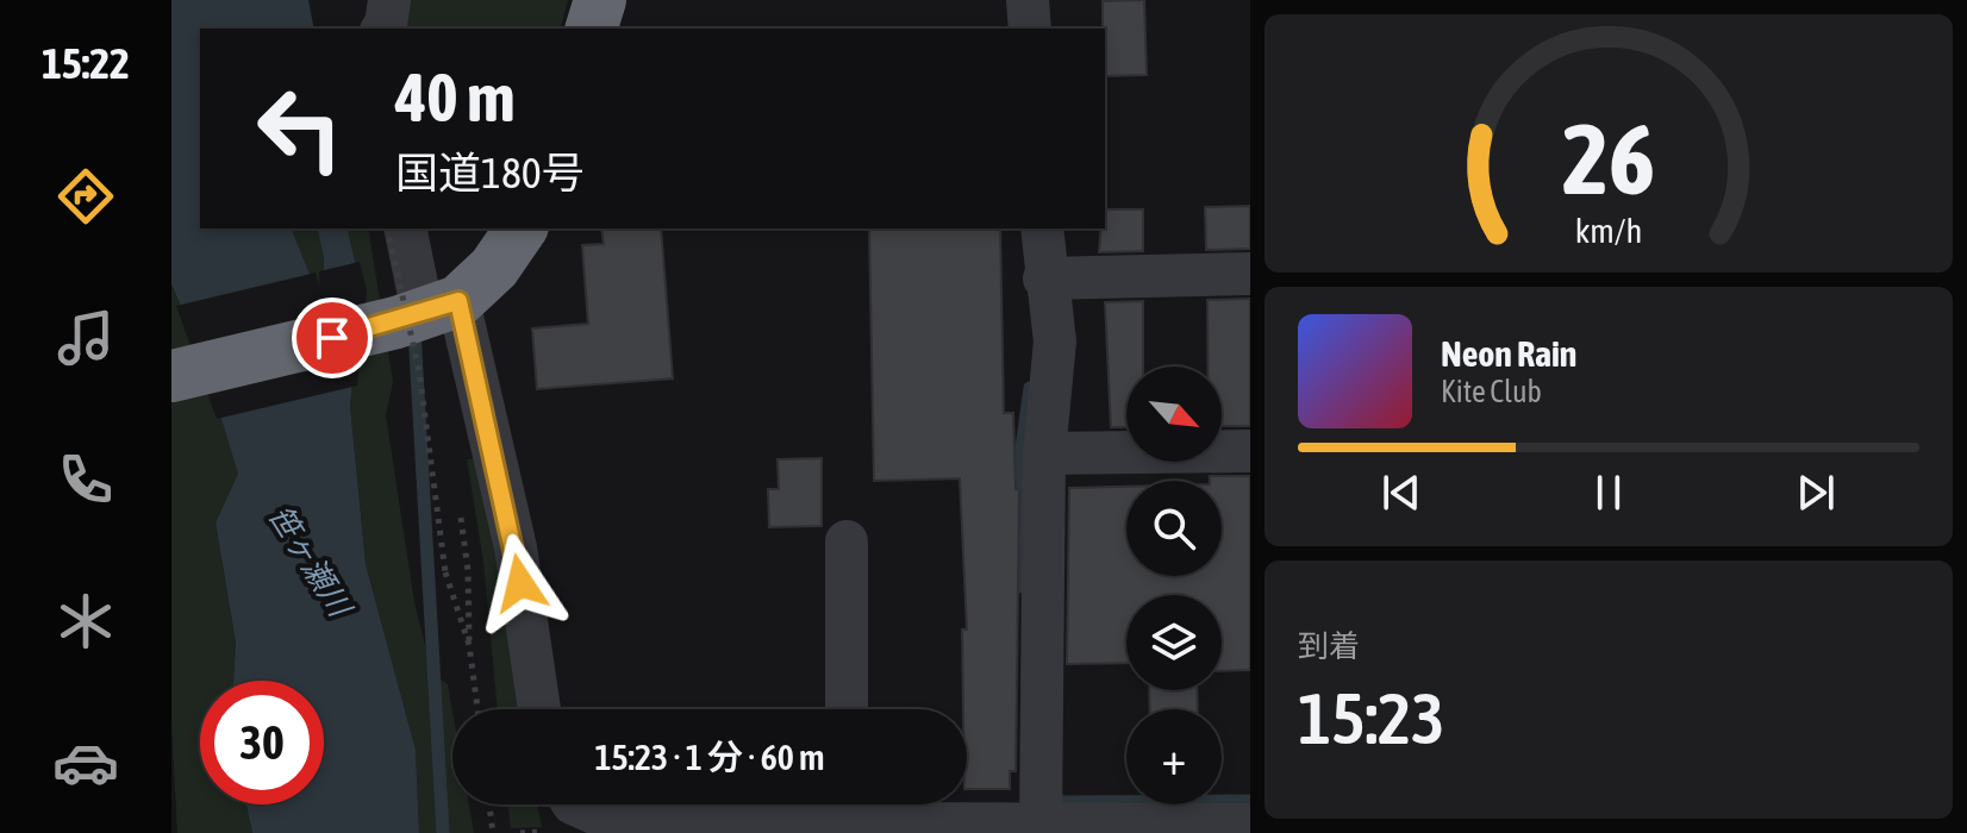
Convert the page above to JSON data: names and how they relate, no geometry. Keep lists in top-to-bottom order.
{
  "water": ["笹ヶ瀬川"],
  "north": "bottom right",
  "page": {
    "tabs": "15:22",
    "turn": ["40 m", "国道180号"],
    "song": ["Neon Rain", "Kite Club"],
    "map_buttons": "+",
    "tile": ["到着", "15:23"],
    "limit": "30",
    "trip": "15:23 · 1 分 · 60 m",
    "gauge": ["26", "km/h"]
  }
}
